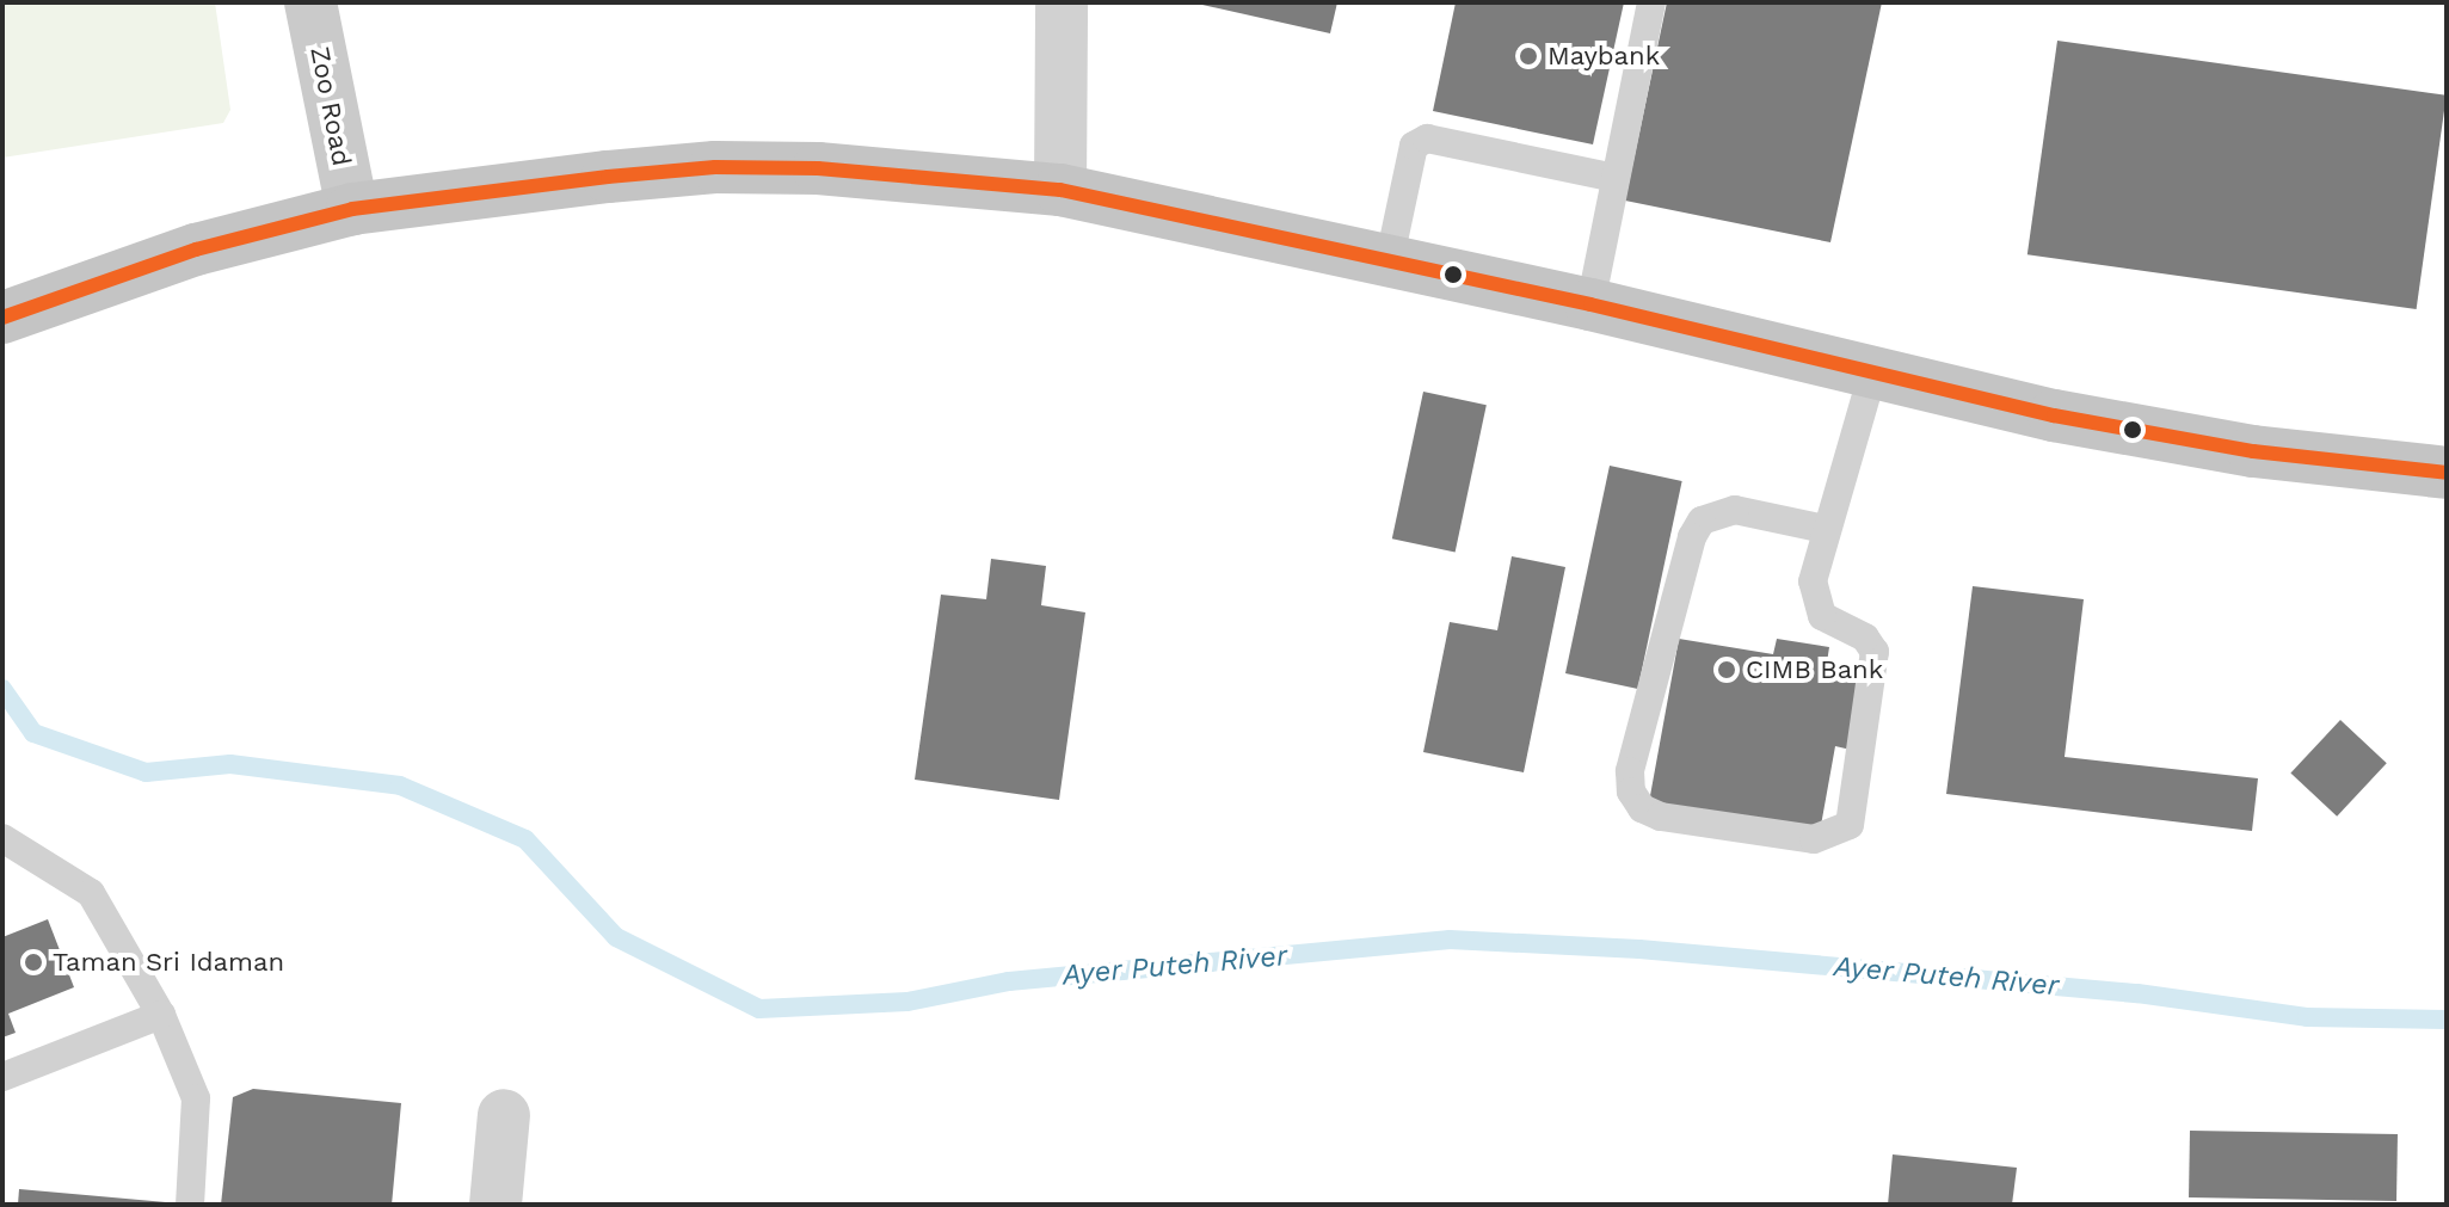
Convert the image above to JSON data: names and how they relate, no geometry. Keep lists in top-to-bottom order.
{
  "streets": {
    "main road": ["Zoo Road"]
  },
  "water": ["Ayer Puteh River"],
  "places": ["Maybank", "CIMB Bank", "Taman Sri Idaman"]
}
